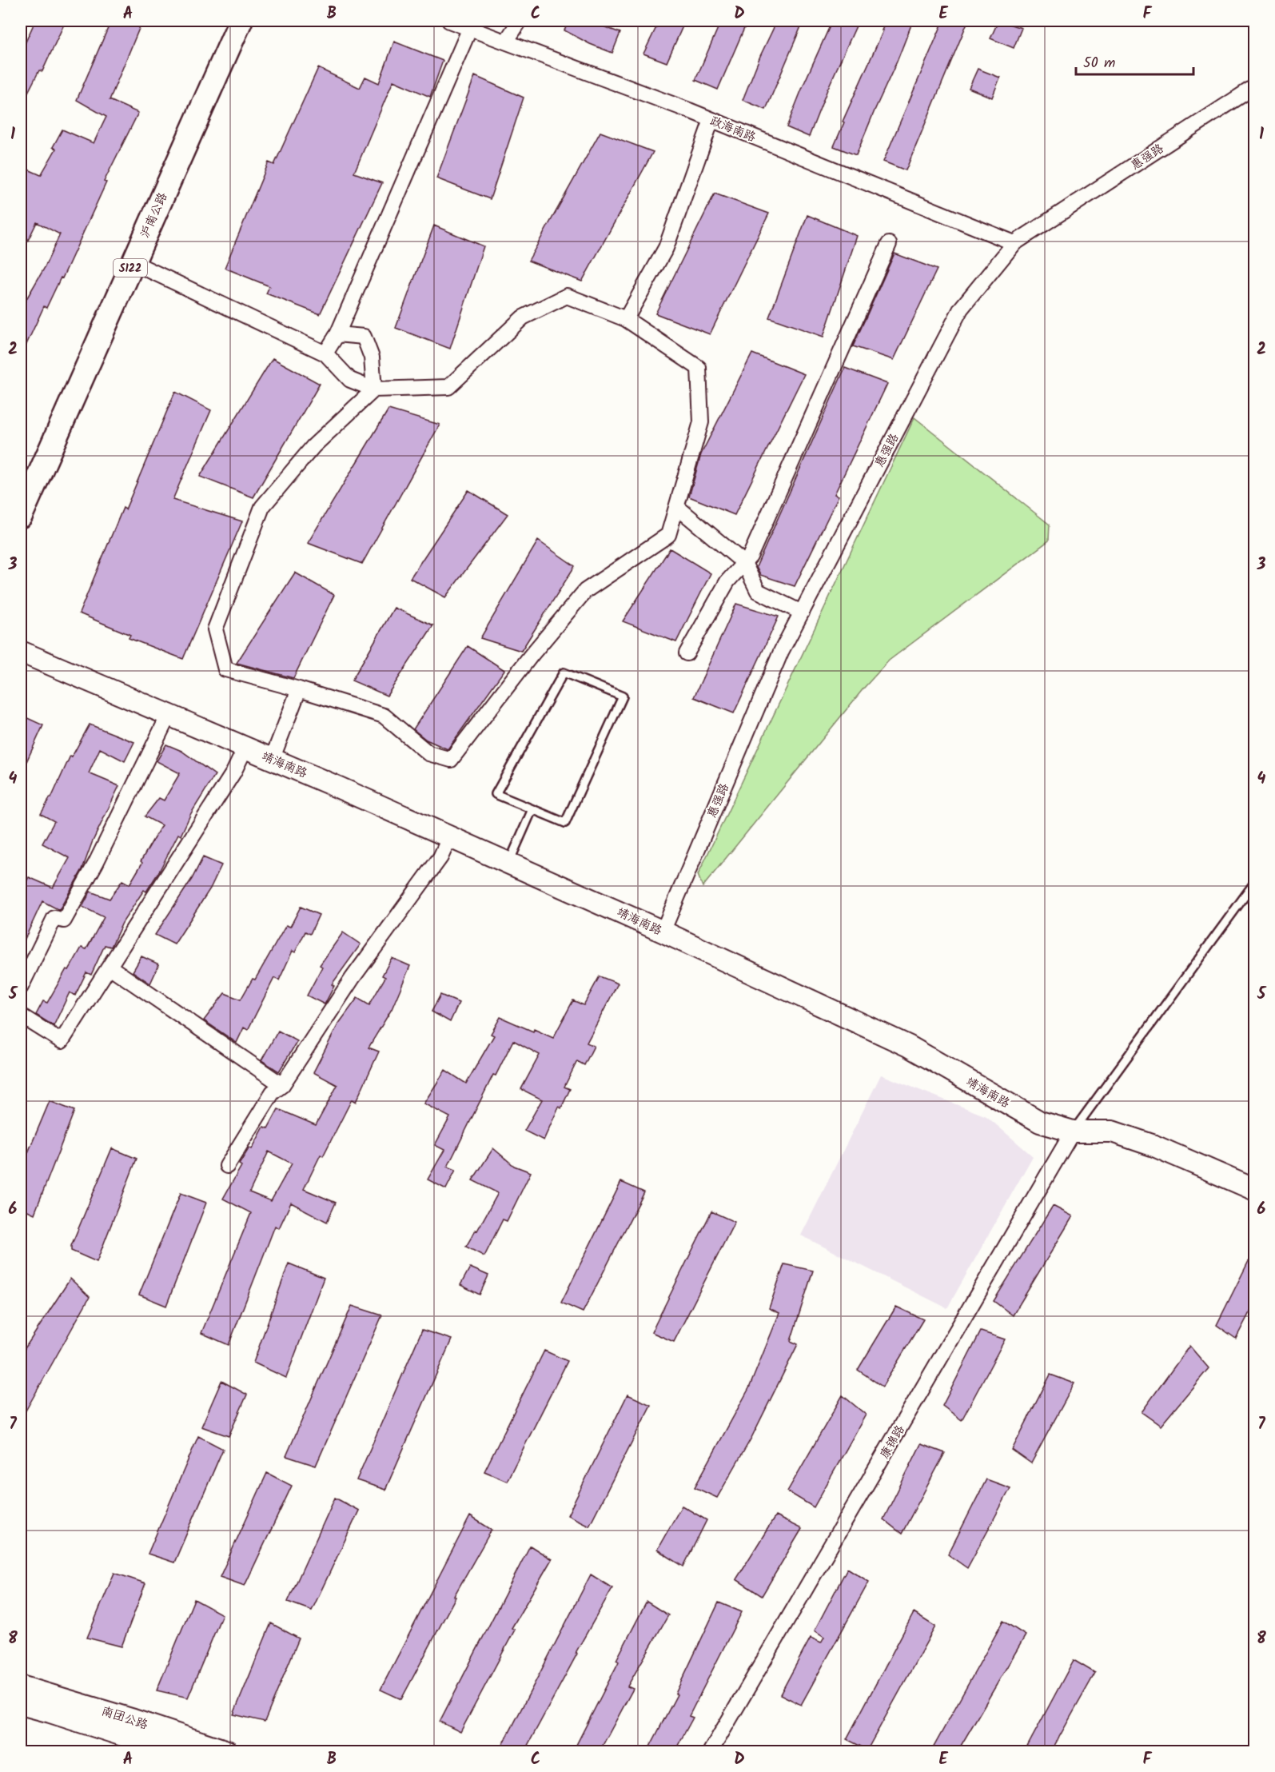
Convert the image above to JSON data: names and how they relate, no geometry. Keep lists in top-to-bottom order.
{
  "streets": {
    "main road": ["沪南公路", "S122"],
    "street": [
      "政海南路",
      "惠强路",
      "靖海南路",
      "康锦路",
      "南团公路"
    ]
  },
  "crossings": [
    ["政海南路", "惠强路"],
    ["惠强路", "靖海南路"],
    ["靖海南路", "康锦路"]
  ],
  "scale_bar": "50 m",
  "grid": {
    "columns": [
      "A",
      "B",
      "C",
      "D",
      "E",
      "F"
    ],
    "rows": [
      "1",
      "2",
      "3",
      "4",
      "5",
      "6",
      "7",
      "8"
    ]
  }
}
